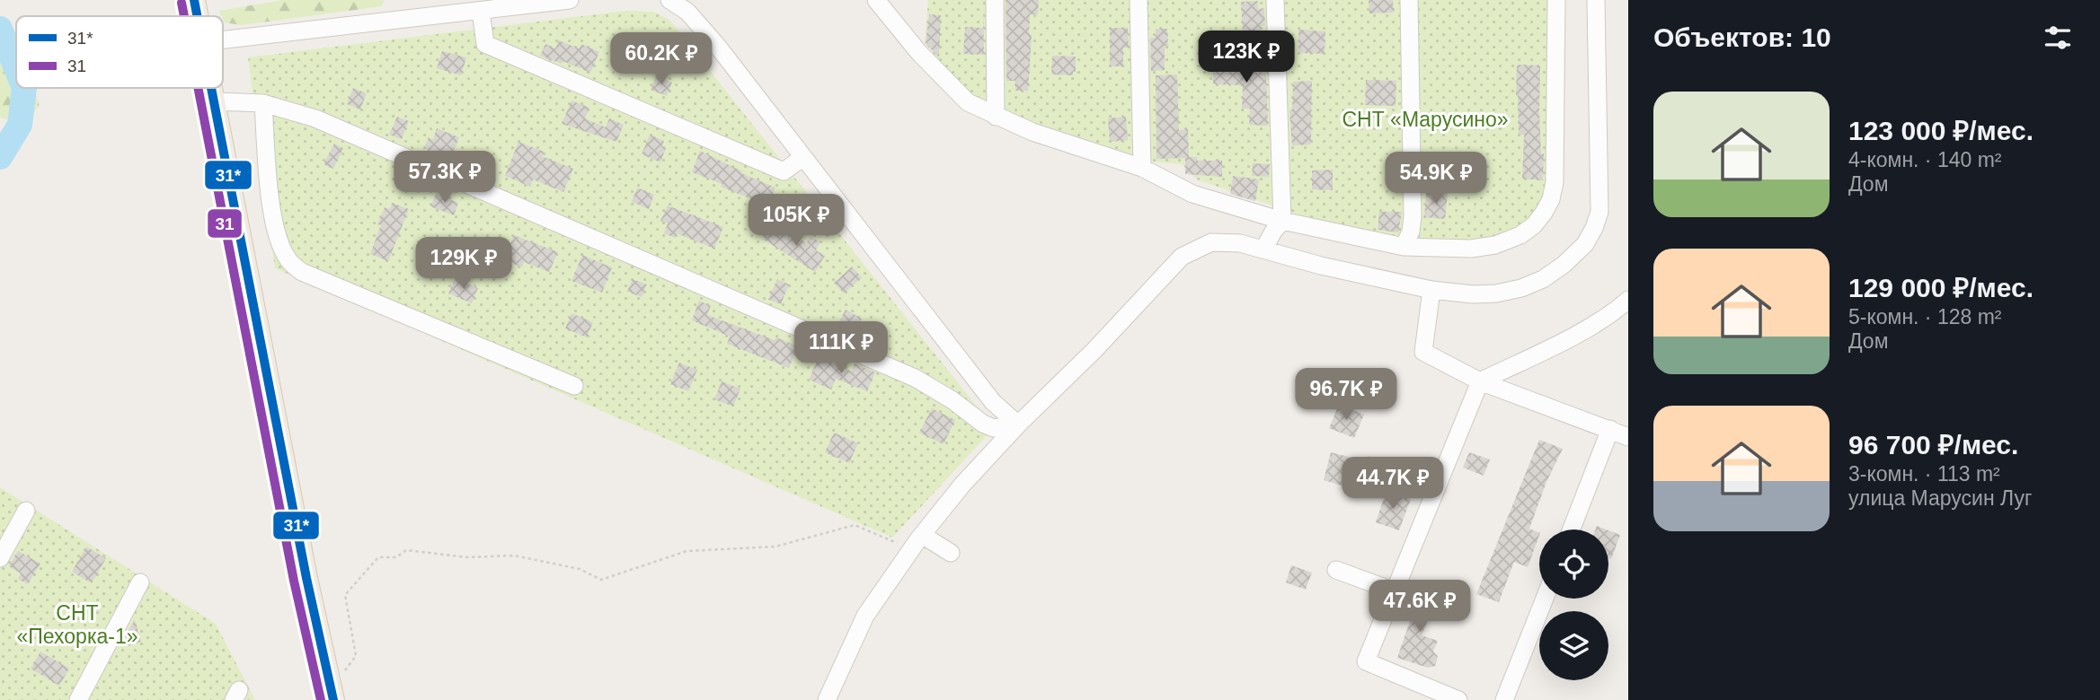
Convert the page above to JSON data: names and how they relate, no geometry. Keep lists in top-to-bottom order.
{
  "parks": ["СНТ «Марусино»", "СНТ «Пехорка-1»"],
  "lines": ["transit line 31*", "transit line 31"],
  "legend": ["31*", "31"],
  "page": {
    "heading": "Объектов: 10",
    "price": [
      "123K ₽",
      "60.2K ₽",
      "57.3K ₽",
      "54.9K ₽",
      "105K ₽",
      "129K ₽",
      "111K ₽",
      "96.7K ₽",
      "44.7K ₽",
      "47.6K ₽"
    ],
    "list": [
      {
        "name": "123 000 ₽/мес.",
        "note": "4-комн. · 140 m² · Дом"
      },
      {
        "name": "129 000 ₽/мес.",
        "note": "5-комн. · 128 m² · Дом"
      },
      {
        "name": "96 700 ₽/мес.",
        "note": "3-комн. · 113 m² · улица Марусин Луг"
      }
    ]
  }
}
